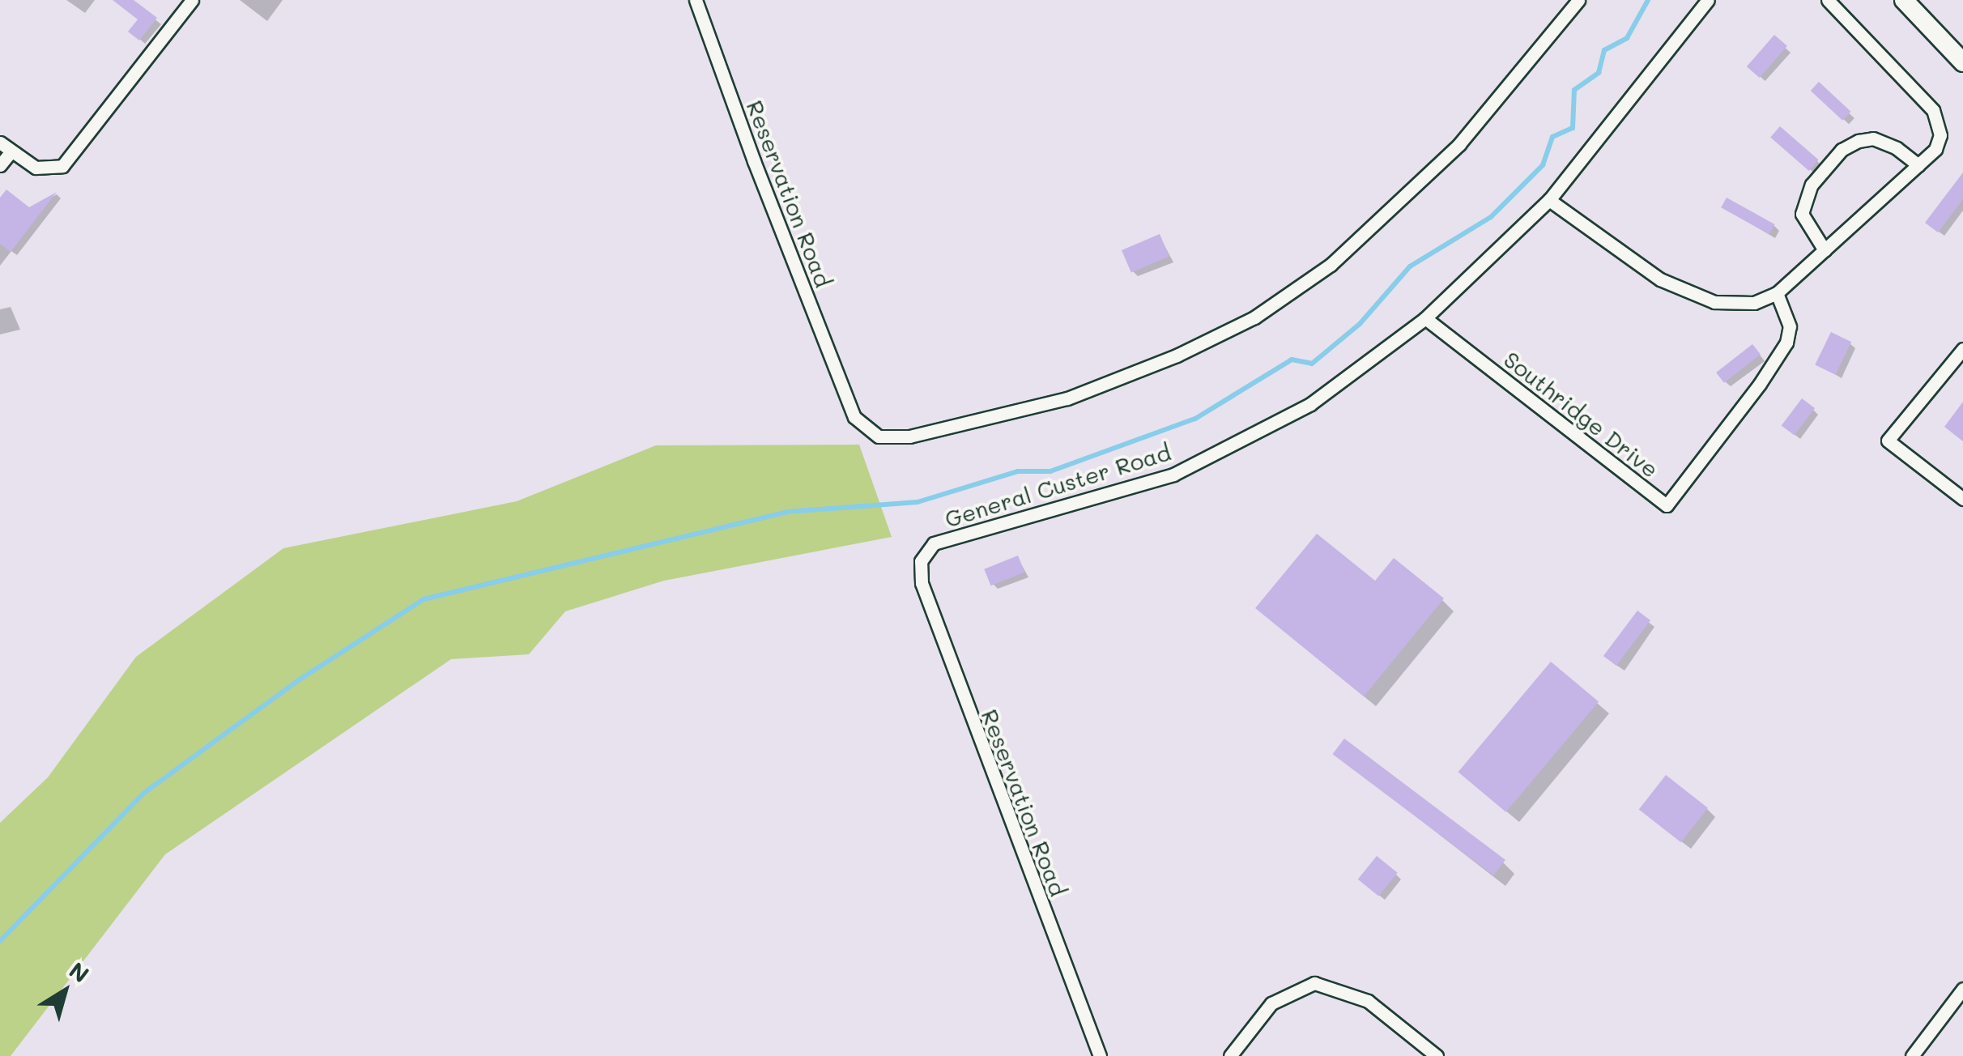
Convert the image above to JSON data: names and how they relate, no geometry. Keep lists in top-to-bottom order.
{
  "streets": {
    "street": ["Reservation Road", "Southridge Drive", "General Custer Road"]
  },
  "crossings": [
    ["Reservation Road", "General Custer Road"],
    ["Southridge Drive", "General Custer Road"]
  ],
  "north": "top right"
}
